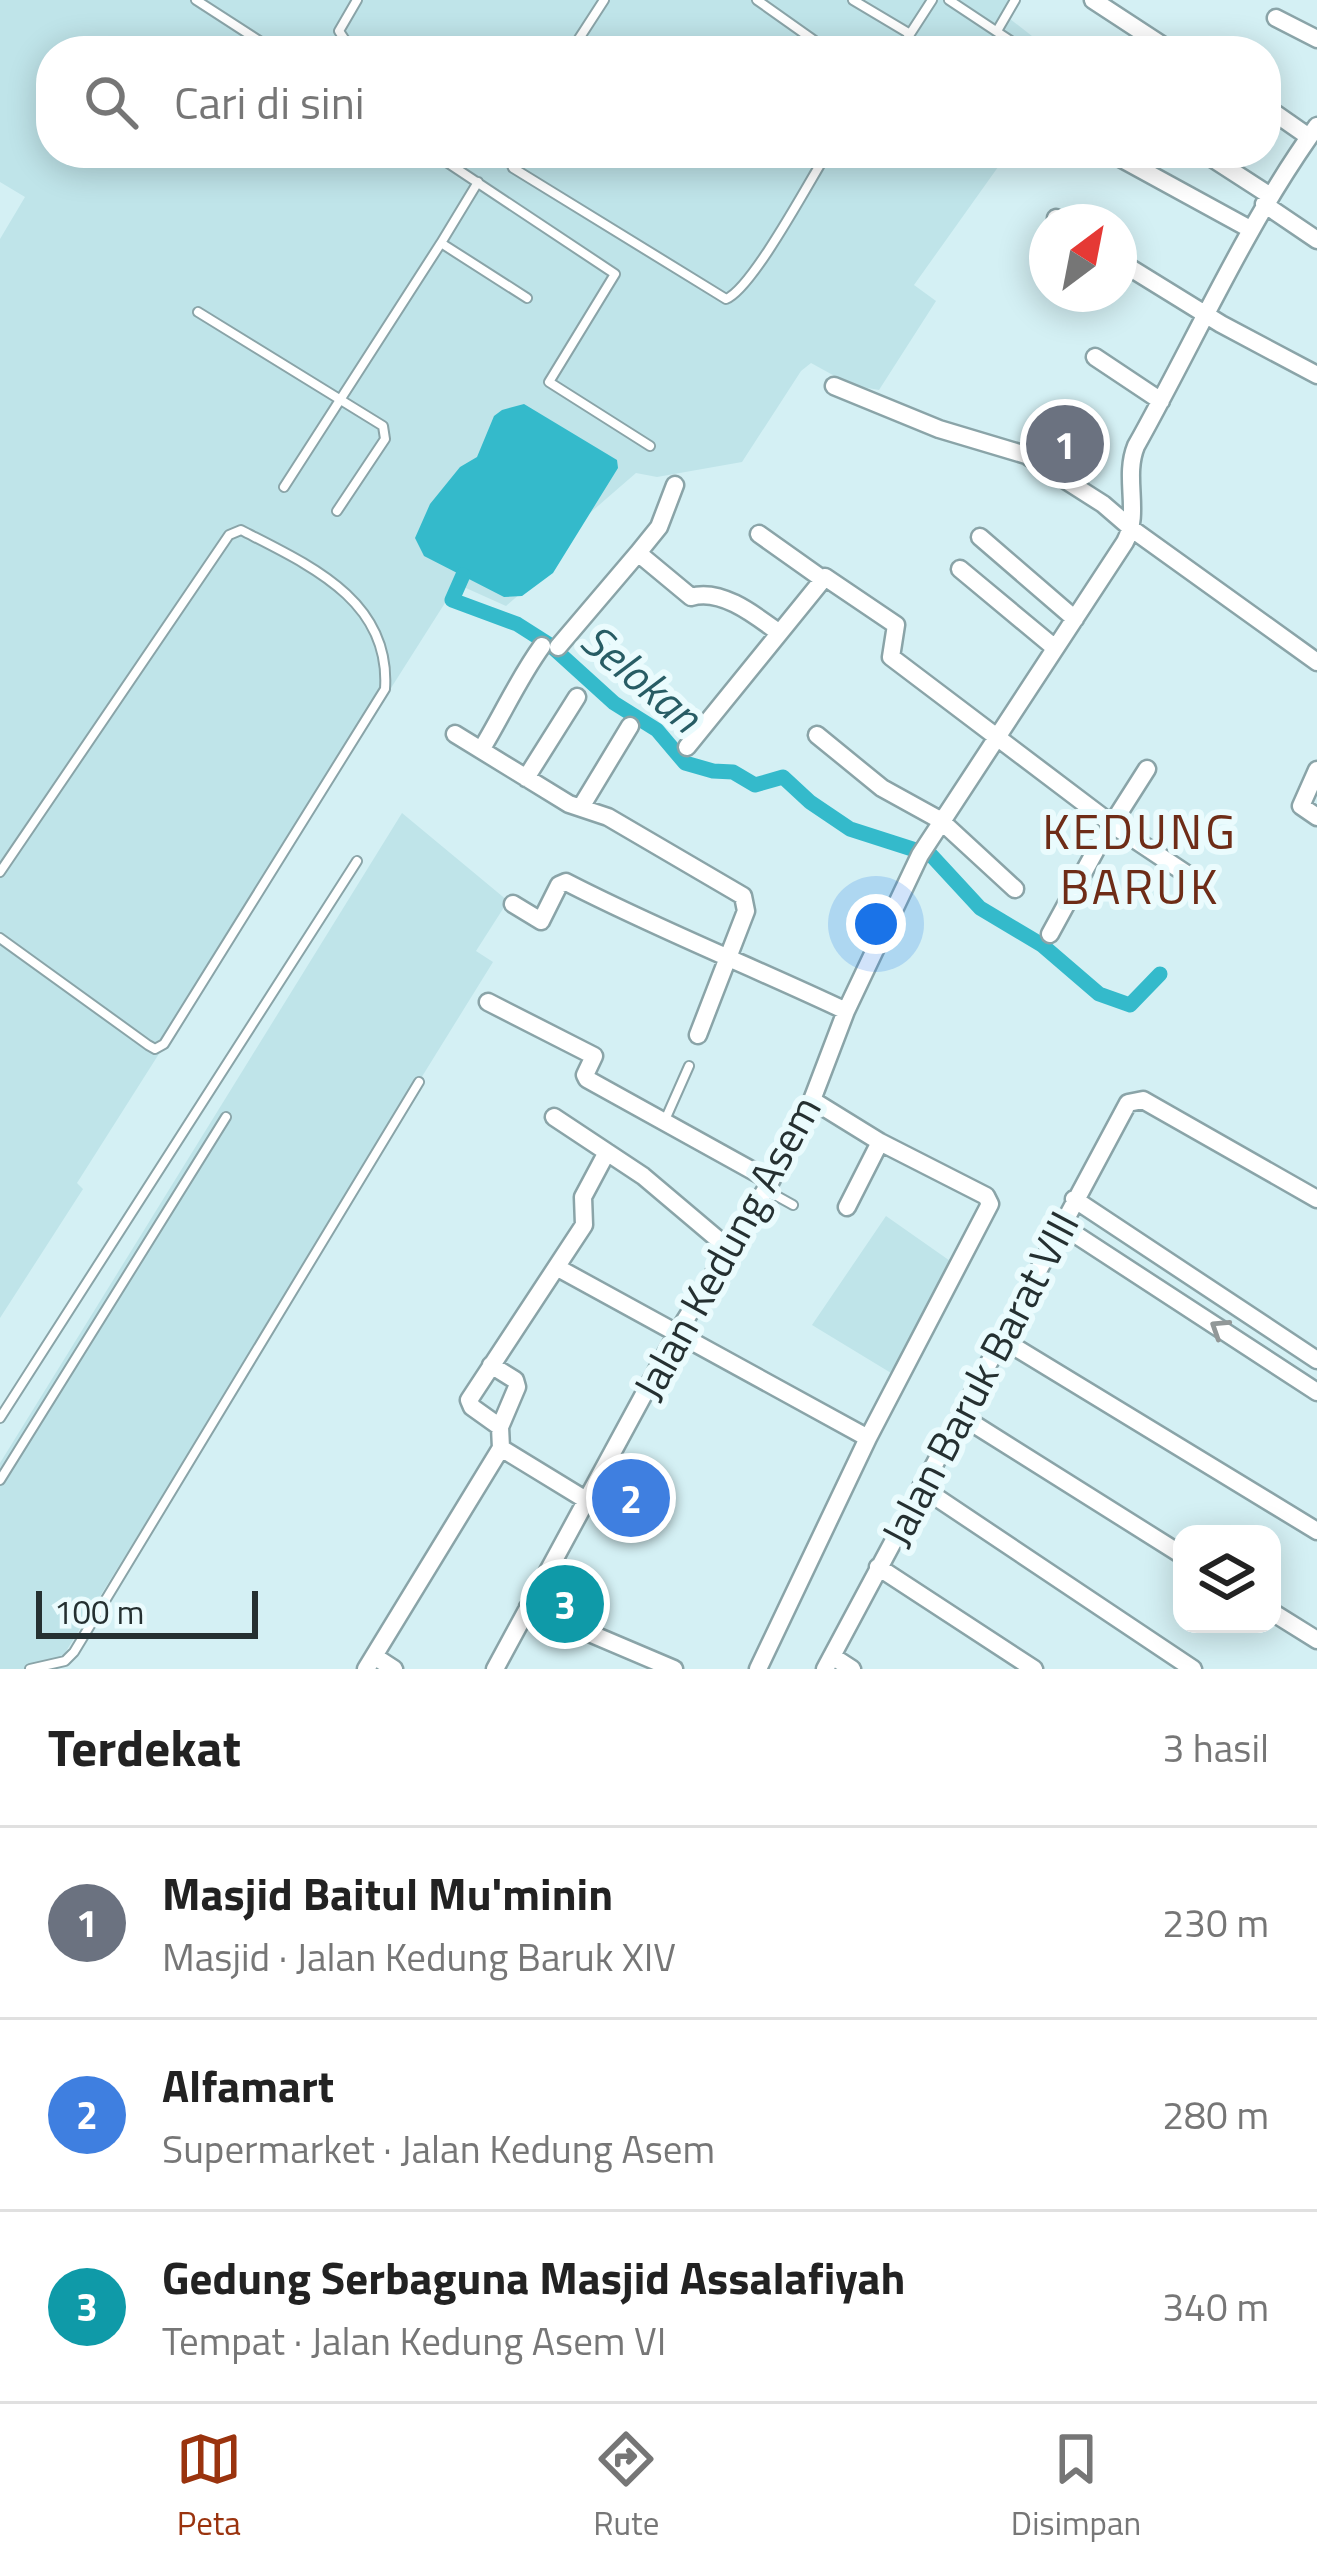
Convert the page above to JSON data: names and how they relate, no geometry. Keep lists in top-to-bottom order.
{
  "streets": {
    "street": ["Jalan Kedung Asem", "Jalan Baruk Barat VIII"]
  },
  "districts": ["KEDUNG BARUK"],
  "water": ["Selokan"],
  "scale_bar": "100 m",
  "north": "top right",
  "page": {
    "search": "Cari di sini",
    "pins": ["1", "2", "3"],
    "scale": "100 m",
    "heading": ["Terdekat", "3 hasil"],
    "list": [
      {
        "mark": "1",
        "name": "Masjid Baitul Mu'minin",
        "note": "Masjid · Jalan Kedung Baruk XIV",
        "value": "230 m"
      },
      {
        "mark": "2",
        "name": "Alfamart",
        "note": "Supermarket · Jalan Kedung Asem",
        "value": "280 m"
      },
      {
        "mark": "3",
        "name": "Gedung Serbaguna Masjid Assalafiyah",
        "note": "Tempat · Jalan Kedung Asem VI",
        "value": "340 m"
      }
    ],
    "nav": ["Peta", "Rute", "Disimpan"]
  }
}
